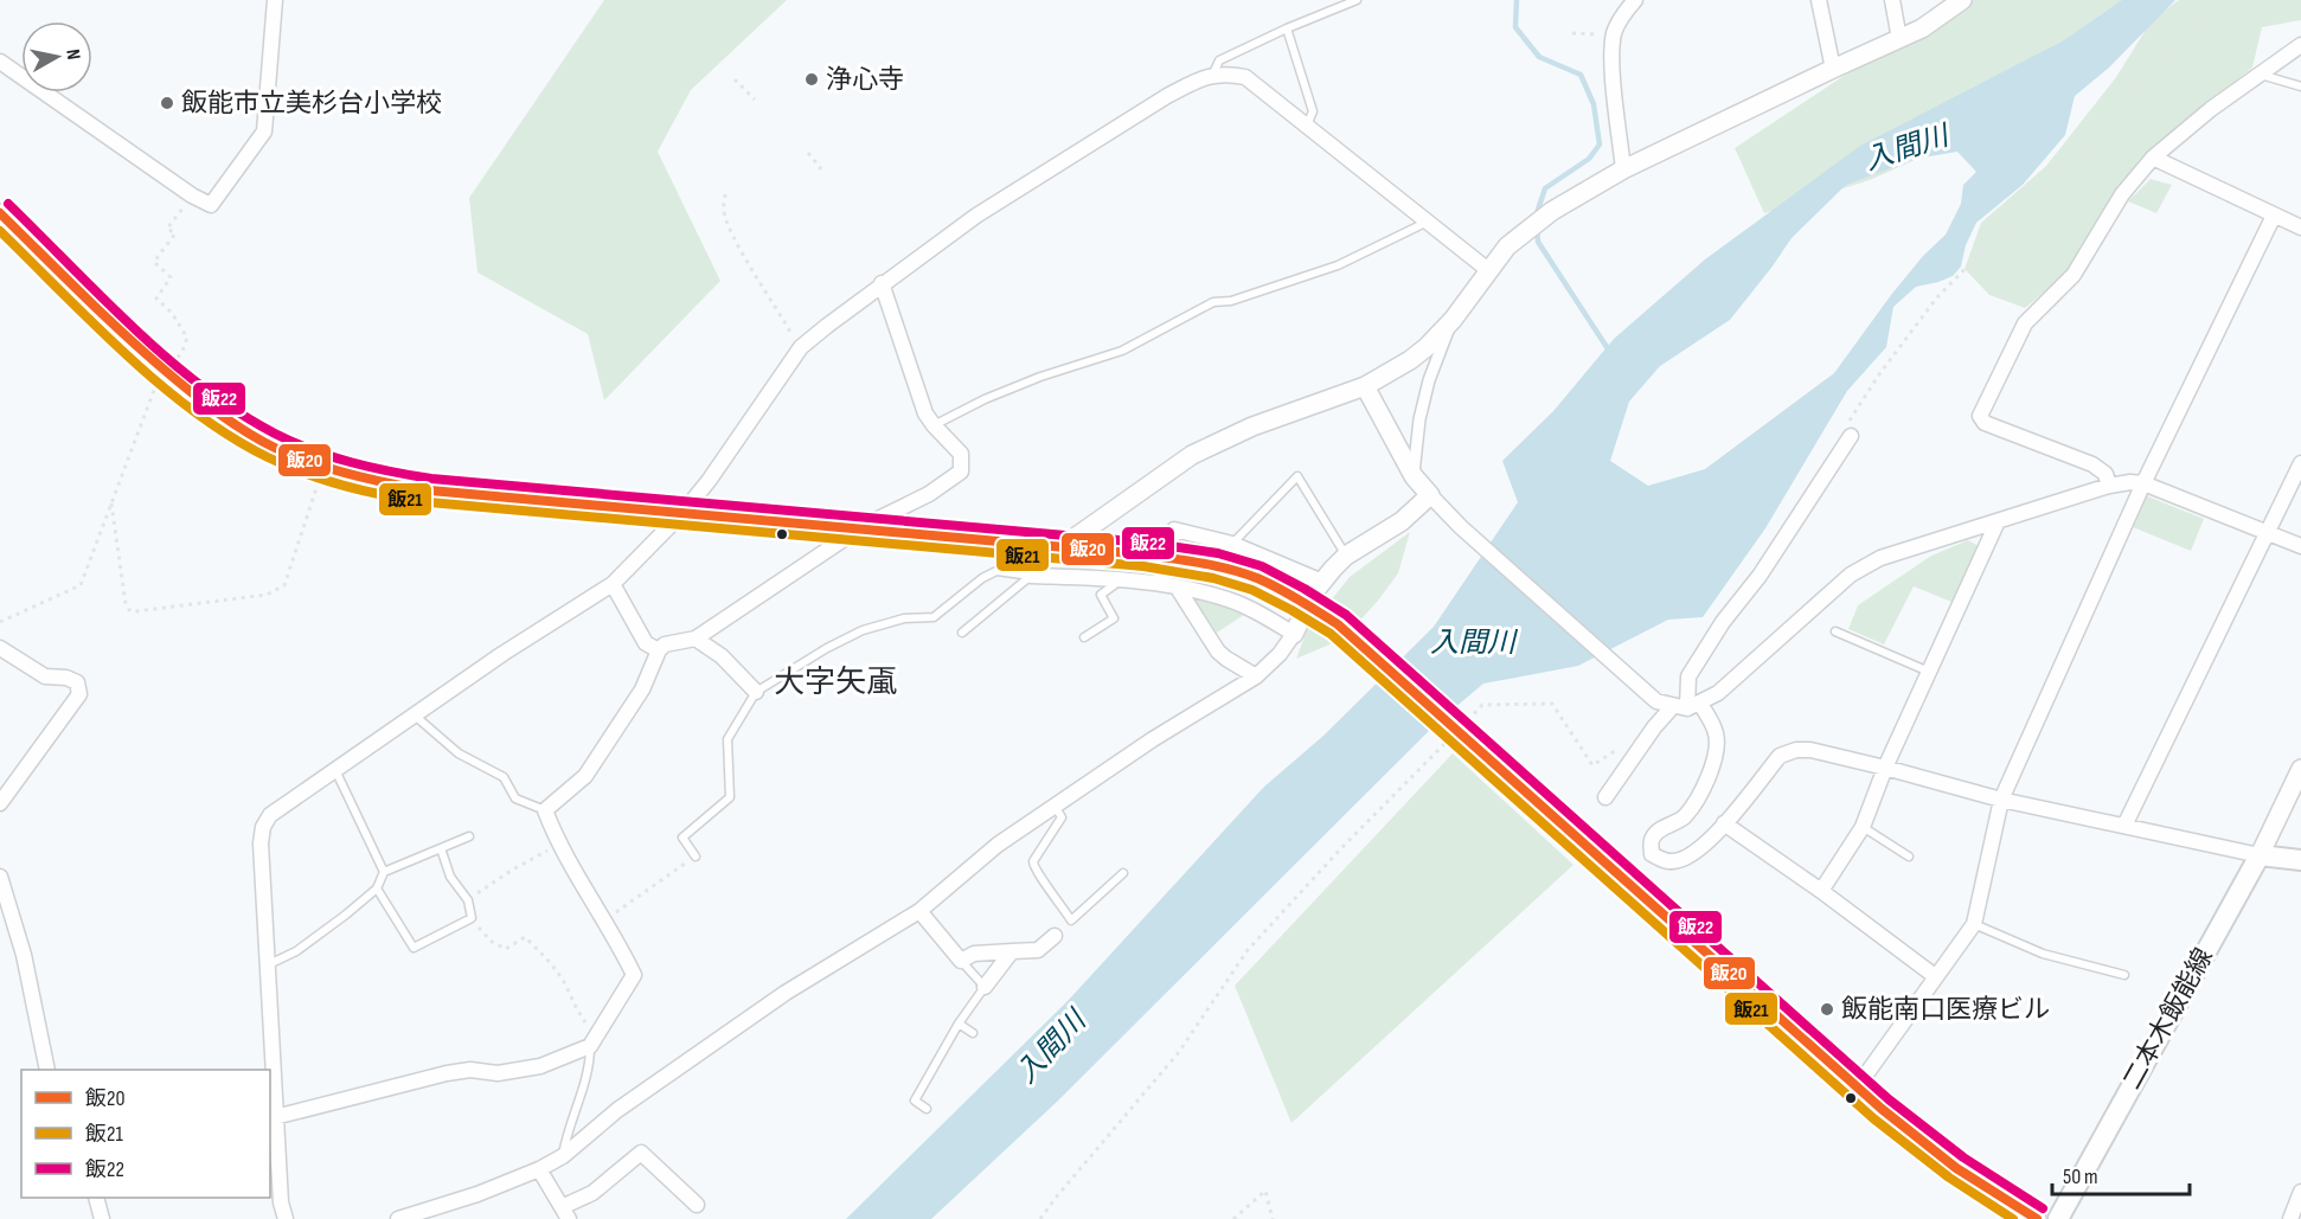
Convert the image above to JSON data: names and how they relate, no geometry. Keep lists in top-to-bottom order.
{
  "streets": {
    "main road": ["二本木飯能線"]
  },
  "districts": ["大字矢颪"],
  "water": ["入間川"],
  "places": ["浄心寺", "飯能市立美杉台小学校", "飯能南口医療ビル"],
  "lines": ["transit line 飯22", "transit line 飯20", "transit line 飯21"],
  "legend": ["飯20", "飯21", "飯22"],
  "scale_bar": "50 m",
  "north": "right"
}
